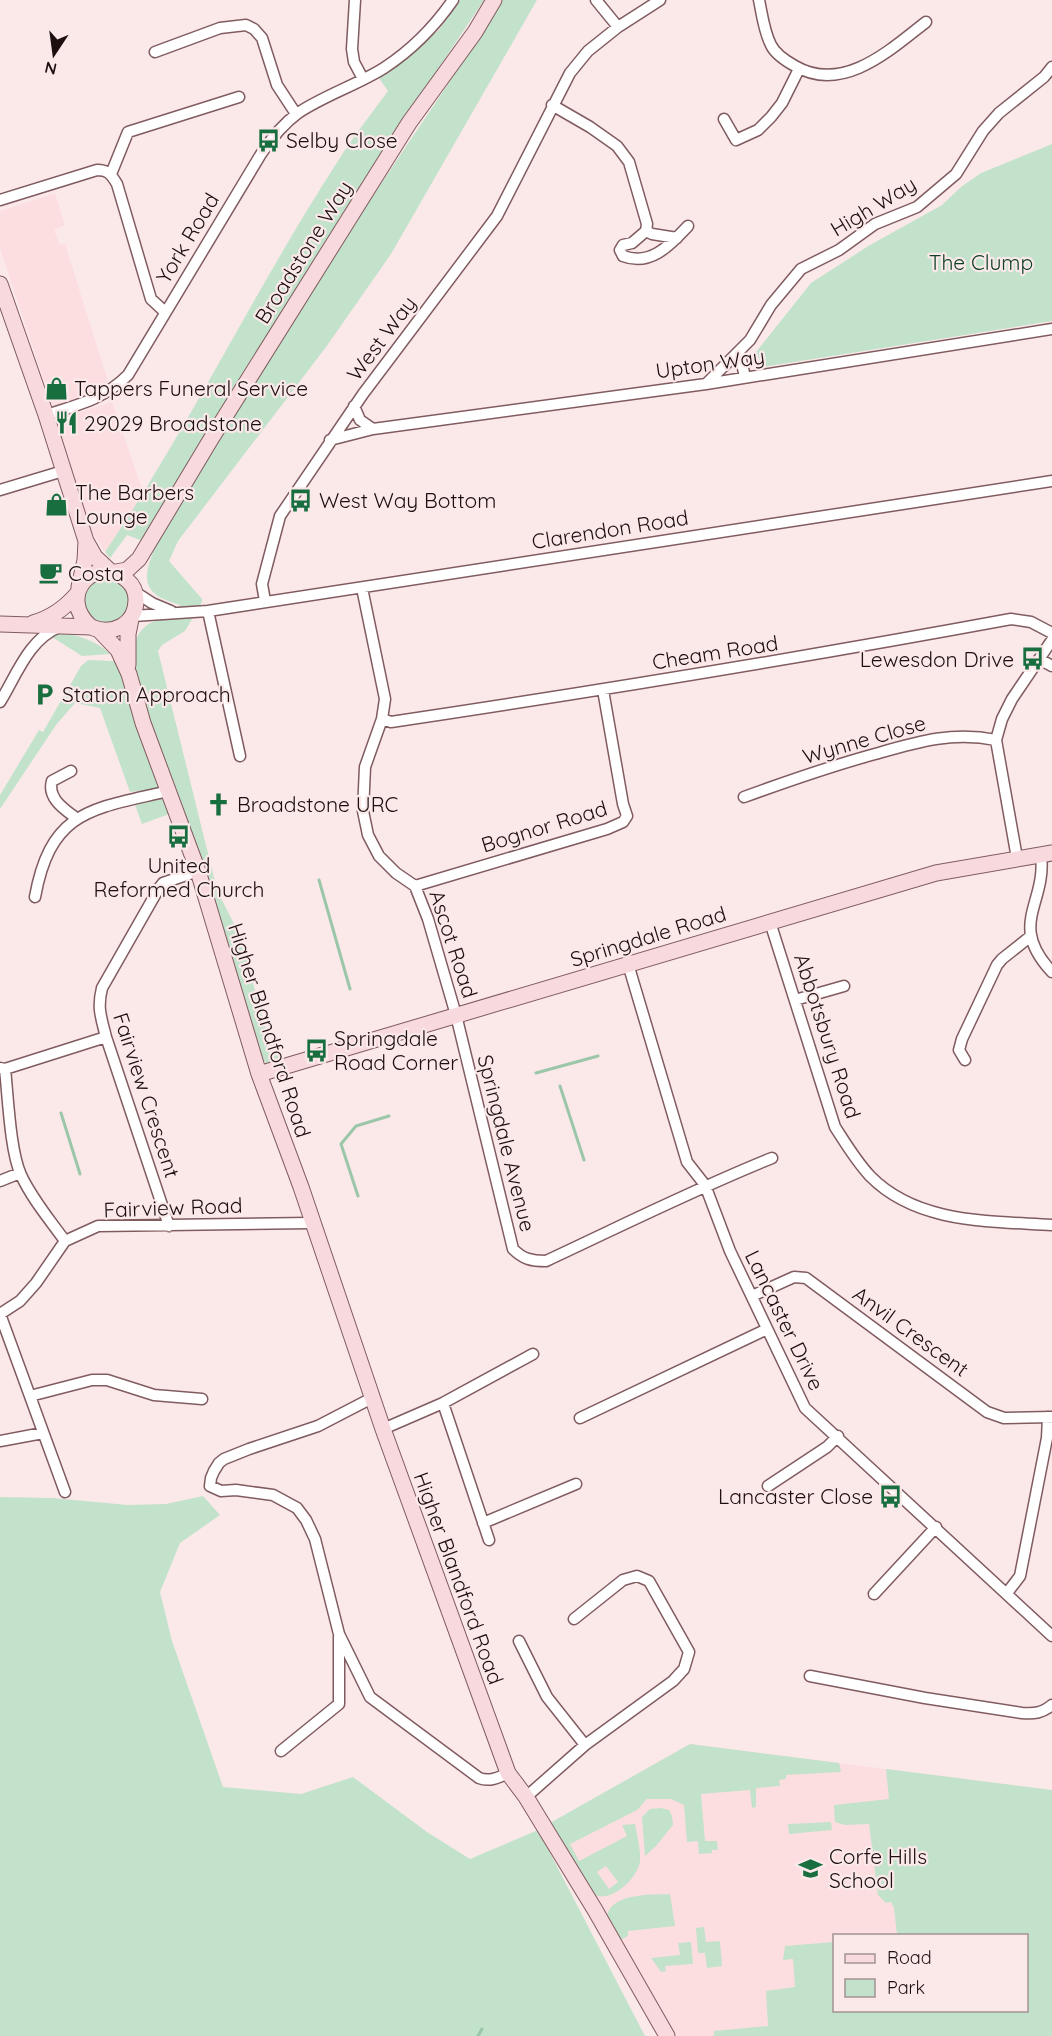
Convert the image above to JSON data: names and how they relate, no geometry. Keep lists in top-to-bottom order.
{
  "streets": {
    "main road": ["Broadstone Way", "Springdale Road", "Higher Blandford Road"],
    "street": [
      "High Way",
      "York Road",
      "West Way",
      "Upton Way",
      "Clarendon Road",
      "Cheam Road",
      "Wynne Close",
      "Bognor Road",
      "Ascot Road",
      "Abbotsbury Road",
      "Fairview Crescent",
      "Springdale Avenue",
      "Fairview Road",
      "Lancaster Drive",
      "Anvil Crescent"
    ]
  },
  "crossings": [
    ["High Way", "Upton Way"],
    ["Broadstone Way", "Clarendon Road"],
    ["Broadstone Way", "Higher Blandford Road"],
    ["West Way", "Upton Way"],
    ["West Way", "Clarendon Road"],
    ["Clarendon Road", "Ascot Road"],
    ["Clarendon Road", "Higher Blandford Road"],
    ["Cheam Road", "Bognor Road"],
    ["Cheam Road", "Ascot Road"],
    ["Bognor Road", "Ascot Road"],
    ["Springdale Road", "Ascot Road"],
    ["Springdale Road", "Higher Blandford Road"],
    ["Springdale Road", "Abbotsbury Road"],
    ["Springdale Road", "Springdale Avenue"],
    ["Ascot Road", "Springdale Avenue"],
    ["Higher Blandford Road", "Fairview Crescent"],
    ["Higher Blandford Road", "Fairview Road"],
    ["Fairview Crescent", "Fairview Road"],
    ["Springdale Avenue", "Lancaster Drive"],
    ["Lancaster Drive", "Anvil Crescent"]
  ],
  "parks": ["The Clump"],
  "places": {
    "bus stop": [
      "Selby Close",
      "West Way Bottom",
      "Lewesdon Drive",
      "United Reformed Church",
      "Springdale Road Corner",
      "Lancaster Close"
    ],
    "shop": ["Tappers Funeral Service", "The Barbers Lounge"],
    "restaurant": ["29029 Broadstone"],
    "cafe": ["Costa"],
    "parking": ["Station Approach"],
    "church": ["Broadstone URC"],
    "school or university": ["Corfe Hills School"]
  },
  "legend": ["Road", "Park"],
  "north": "bottom"
}
